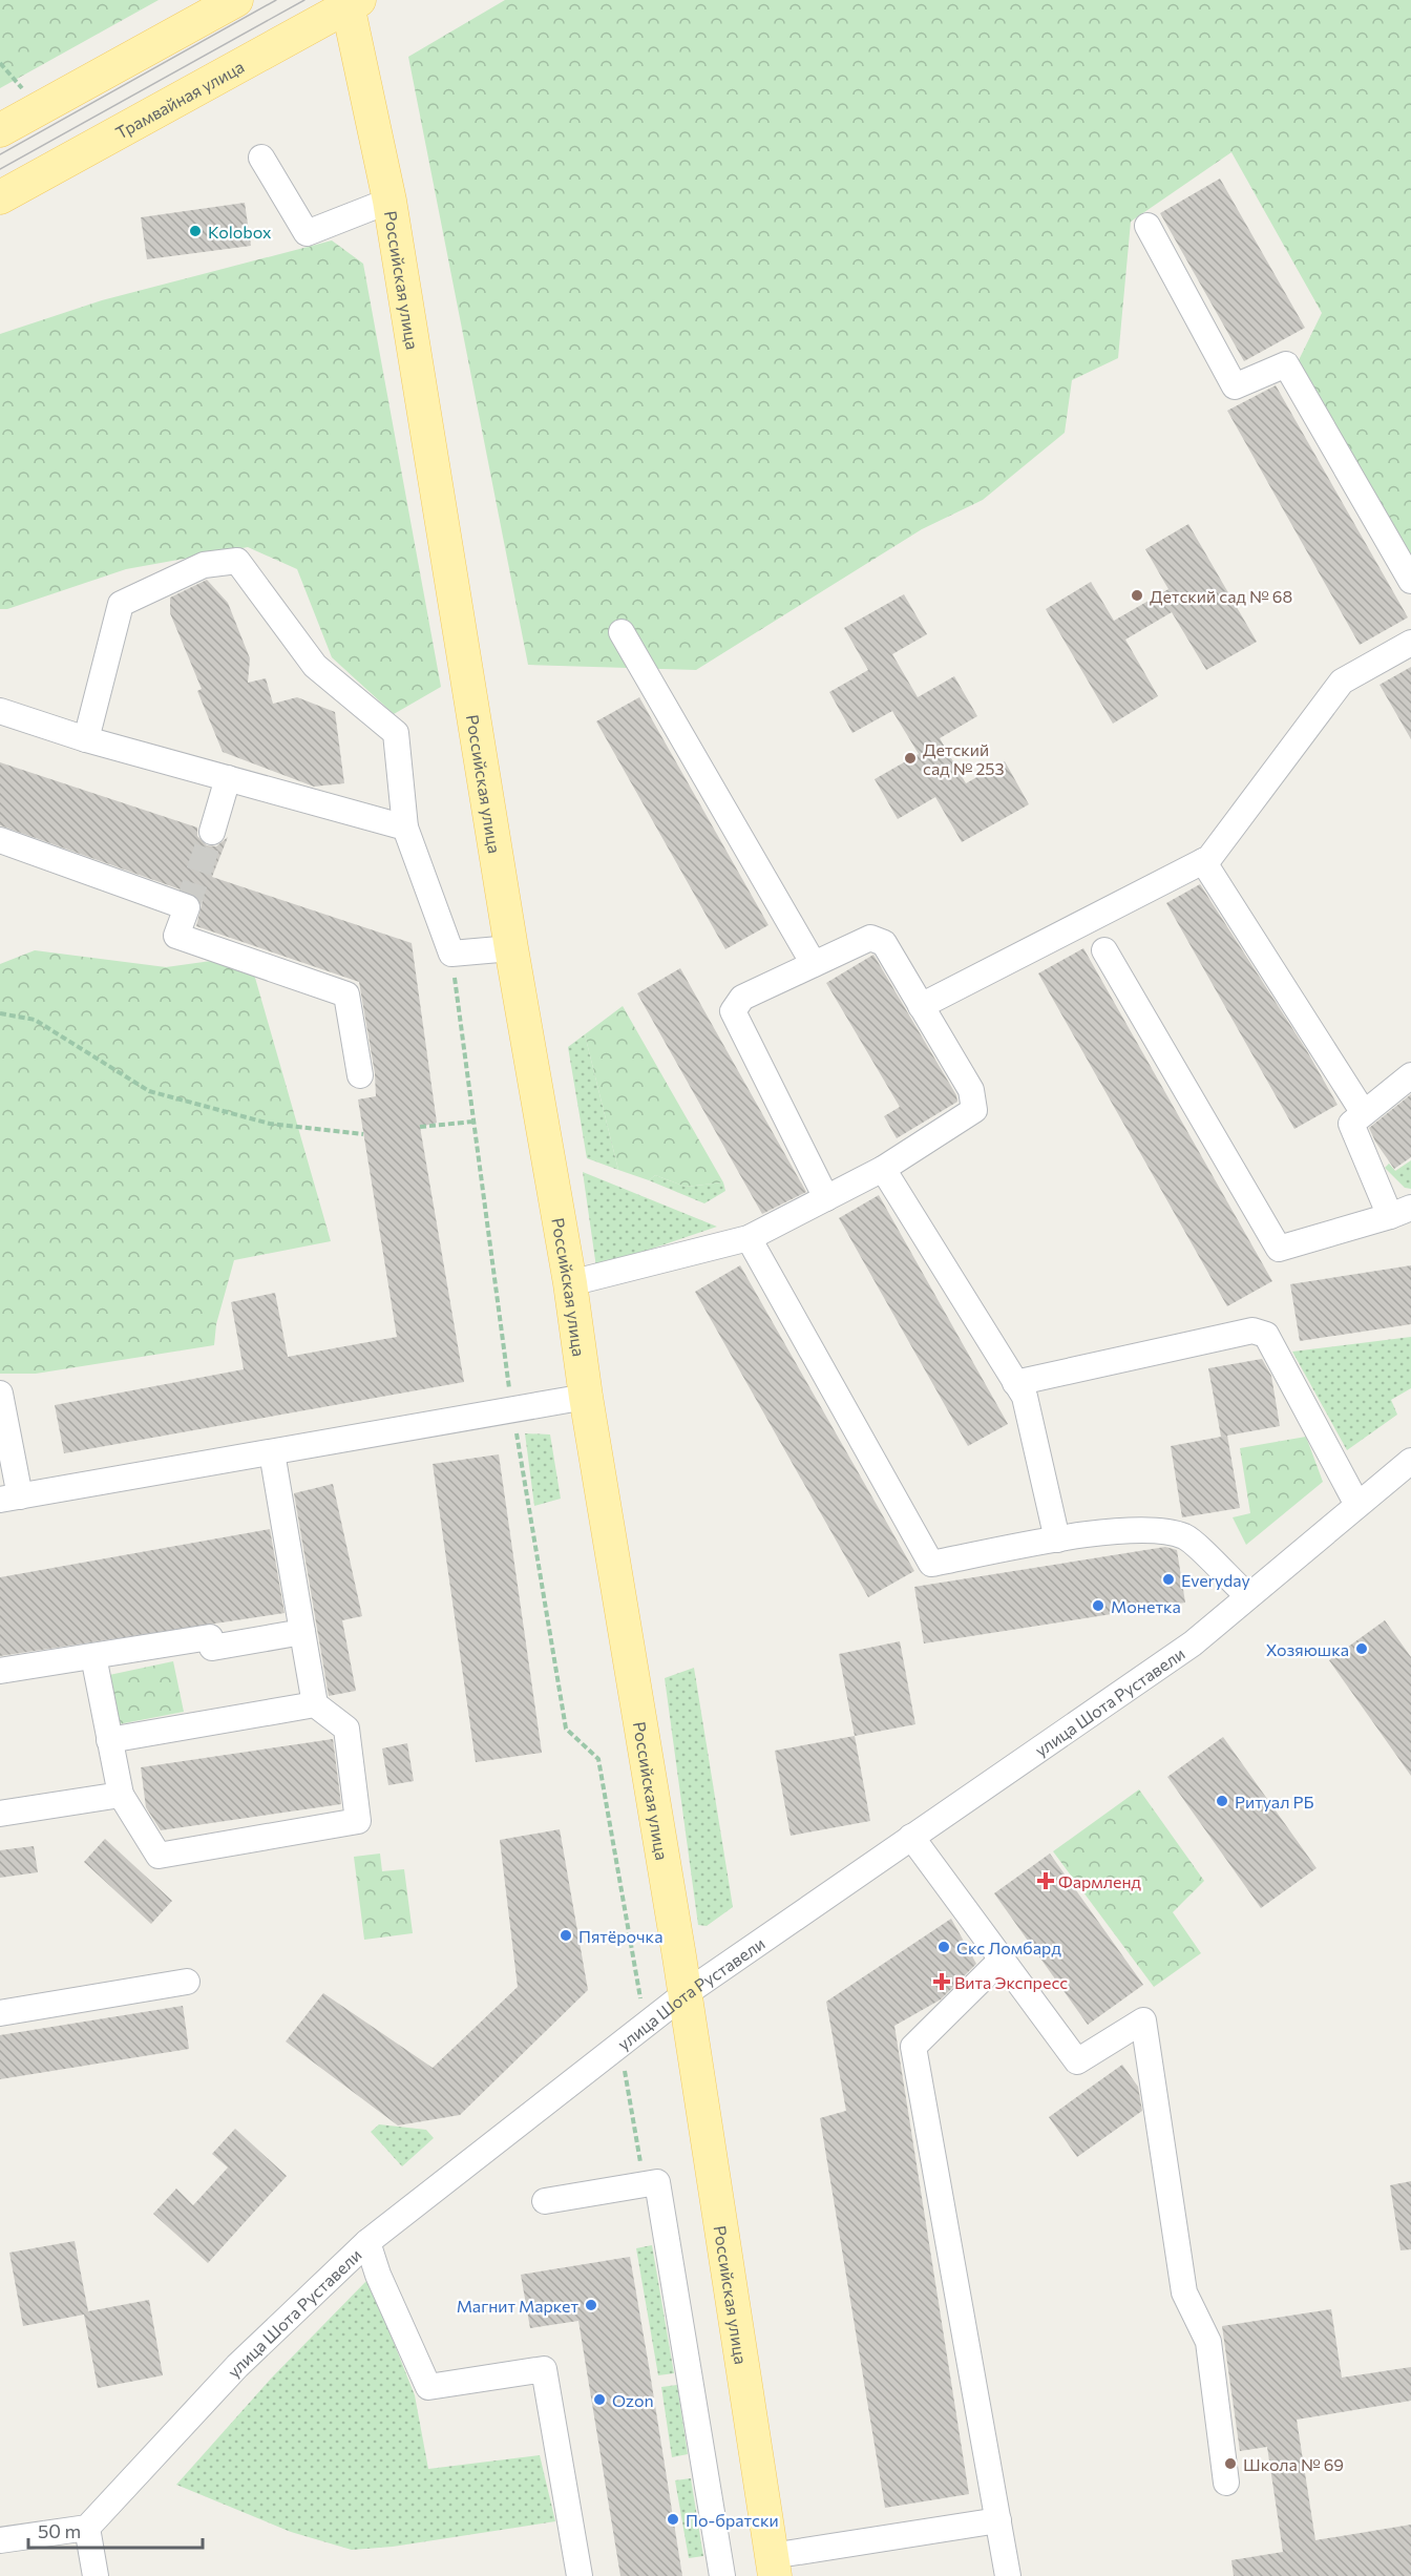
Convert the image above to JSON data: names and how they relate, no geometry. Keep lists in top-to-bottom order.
{
  "streets": {
    "main road": ["Трамвайная улица", "Российская улица"],
    "street": ["улица Шота Руставели"]
  },
  "crossings": [
    ["Трамвайная улица", "Российская улица"],
    ["Российская улица", "улица Шота Руставели"]
  ],
  "places": {
    "other": [
      "Kolobox",
      "Детский сад № 68",
      "Детский сад № 253",
      "Everyday",
      "Монетка",
      "Хозяюшка",
      "Ритуал РБ",
      "Пятёрочка",
      "Скс Ломбард",
      "Магнит Маркет",
      "Ozon",
      "Школа № 69",
      "По-братски"
    ],
    "health": ["Фармленд", "Вита Экспресс"]
  },
  "scale_bar": "50 m"
}
